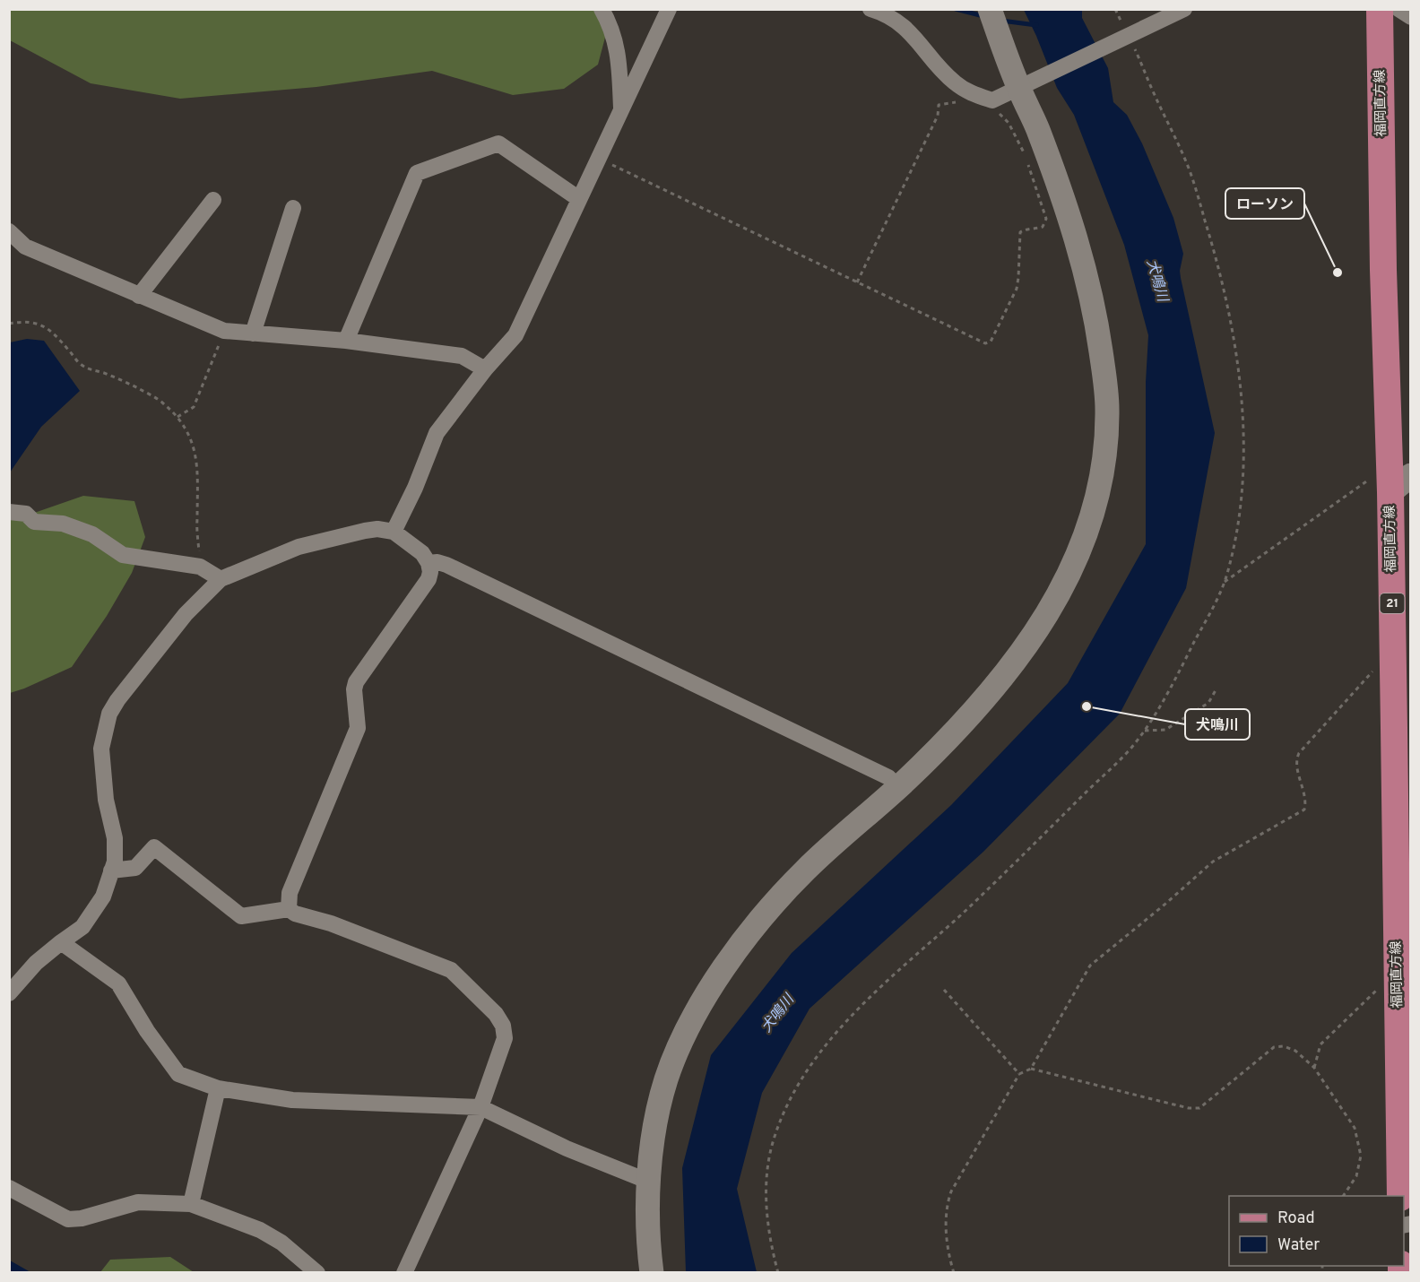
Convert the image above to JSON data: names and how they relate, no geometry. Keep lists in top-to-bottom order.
{
  "streets": {
    "main road": ["福岡直方線", "21"]
  },
  "water": ["犬鳴川"],
  "places": ["ローソン", "犬鳴川"],
  "legend": ["Road", "Water"]
}
